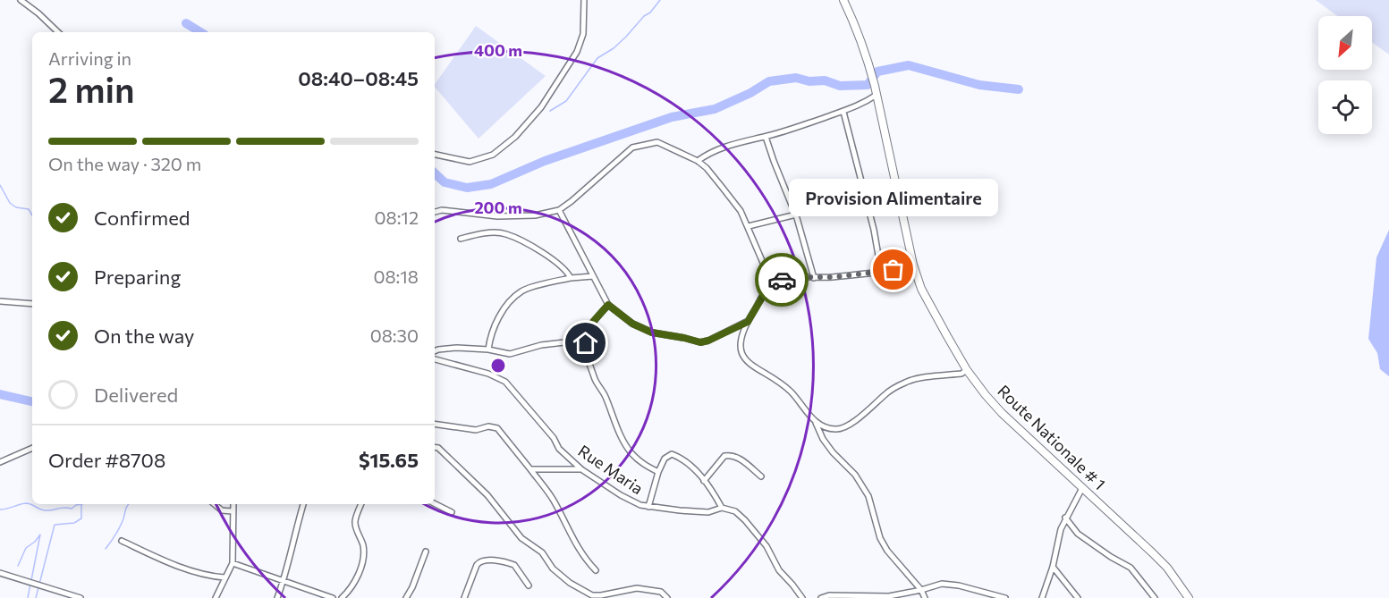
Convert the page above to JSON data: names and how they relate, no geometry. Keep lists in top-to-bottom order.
{
  "streets": {
    "main road": ["Route Nationale # 1"],
    "street": ["Rue Maria"]
  },
  "places": ["Provision Alimentaire"],
  "north": "bottom left",
  "page": {
    "heading": ["2 min", "Arriving in", "08:40–08:45"],
    "panel": ["Order #8708", "$15.65"],
    "bar": "On the way · 320 m",
    "bubble": "Provision Alimentaire",
    "list": [
      ["Confirmed", "08:12"],
      ["Preparing", "08:18"],
      ["On the way", "08:30"],
      "Delivered"
    ]
  },
  "rings": ["400 m", "200 m"]
}
